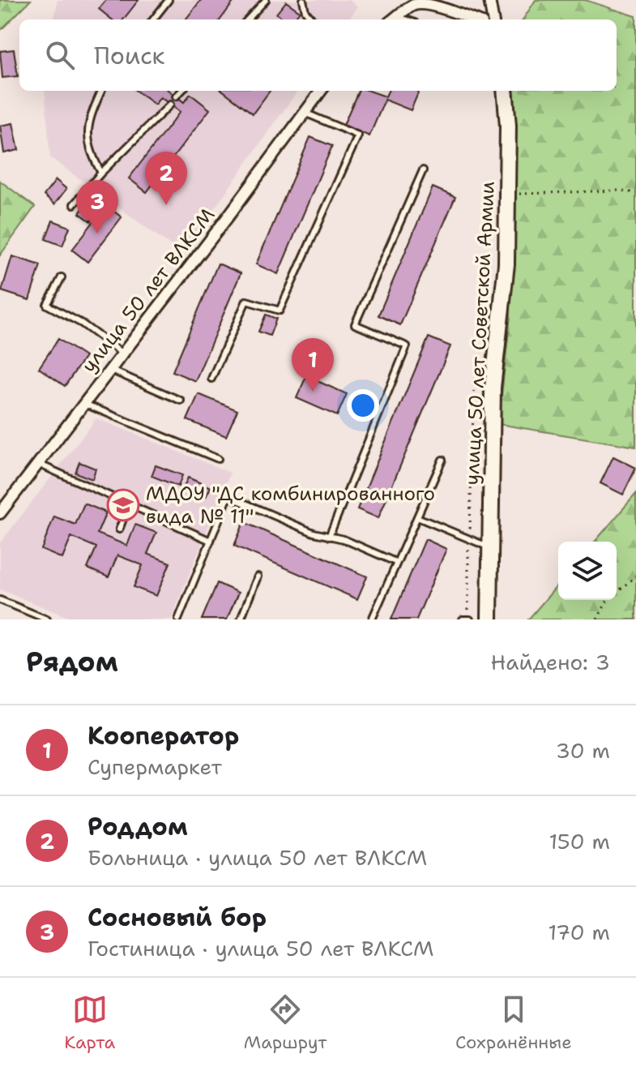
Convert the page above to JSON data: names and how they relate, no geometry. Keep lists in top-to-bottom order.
{
  "streets": {
    "street": ["улица 50 лет ВЛКСМ", "улица 50 лет Советской Армии"]
  },
  "places": {
    "school or university": ["МДОУ \"ДС комбинированного вида № 11\""]
  },
  "page": {
    "search": "Поиск",
    "pins": ["2", "3", "1"],
    "heading": ["Рядом", "Найдено: 3"],
    "list": [
      {
        "mark": "1",
        "name": "Кооператор",
        "note": "Супермаркет",
        "value": "30 m"
      },
      {
        "mark": "2",
        "name": "Роддом",
        "note": "Больница · улица 50 лет ВЛКСМ",
        "value": "150 m"
      },
      {
        "mark": "3",
        "name": "Сосновый бор",
        "note": "Гостиница · улица 50 лет ВЛКСМ",
        "value": "170 m"
      }
    ],
    "nav": ["Карта", "Маршрут", "Сохранённые"]
  }
}
